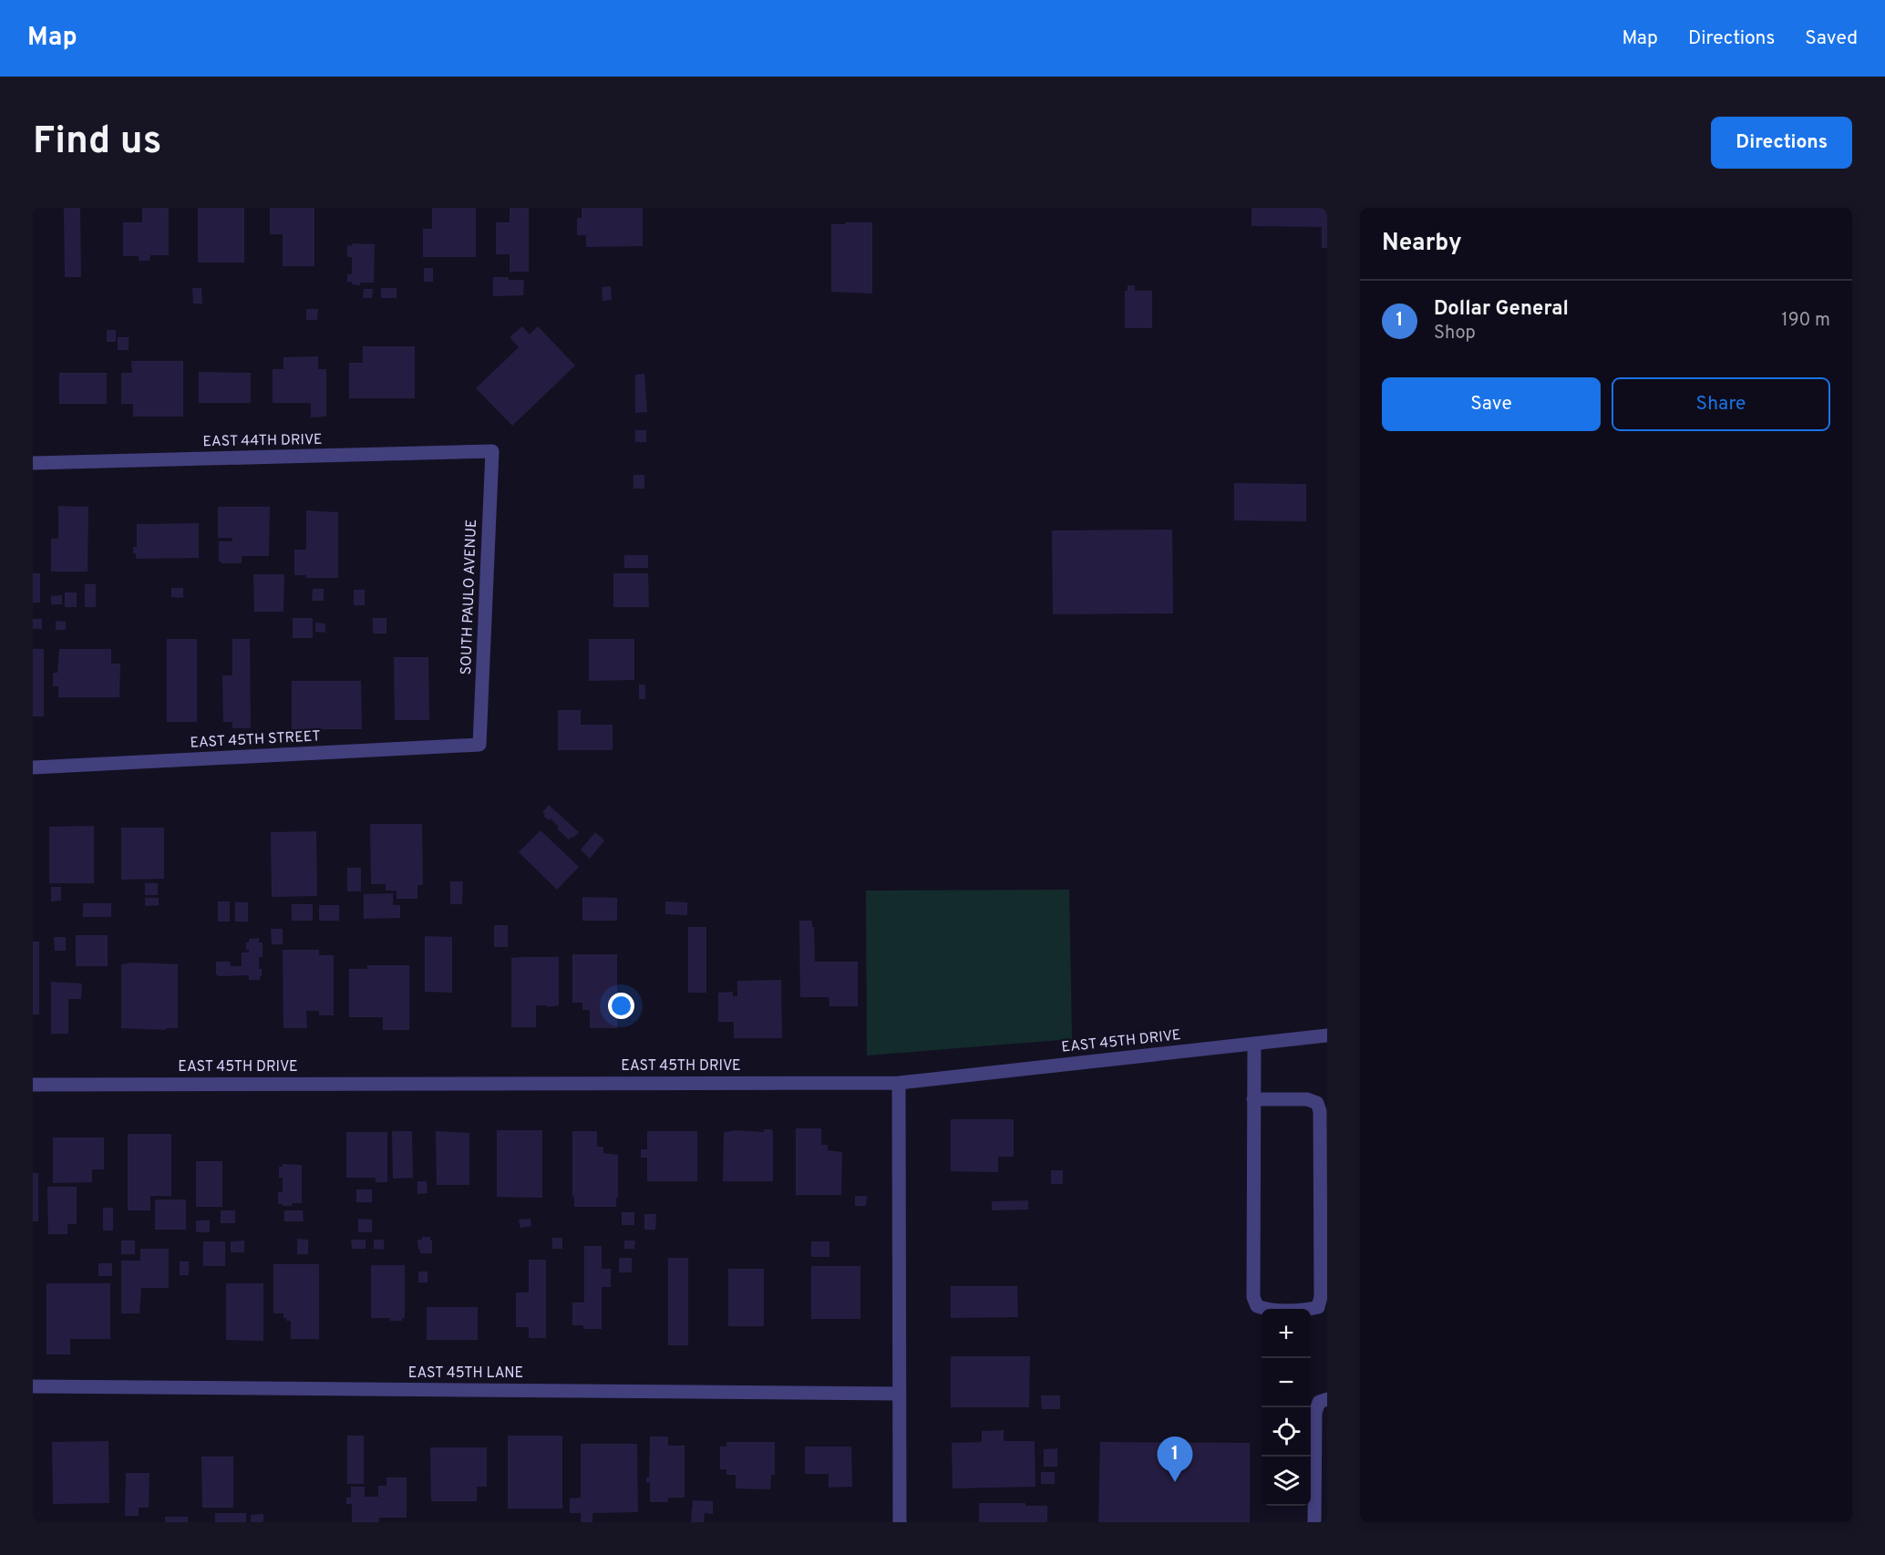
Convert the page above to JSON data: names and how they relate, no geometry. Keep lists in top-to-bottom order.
{
  "streets": {
    "street": [
      "EAST 44TH DRIVE",
      "SOUTH PAULO AVENUE",
      "EAST 45TH STREET",
      "EAST 45TH DRIVE",
      "EAST 45TH LANE"
    ]
  },
  "crossings": [
    ["EAST 44TH DRIVE", "SOUTH PAULO AVENUE"],
    ["SOUTH PAULO AVENUE", "EAST 45TH STREET"]
  ],
  "page": {
    "header": "Map",
    "nav": ["Map", "Directions", "Saved"],
    "buttons": [
      "Directions",
      ["Save", "Share"]
    ],
    "title": "Find us",
    "heading": "Nearby",
    "list": [
      {
        "mark": "1",
        "name": "Dollar General",
        "note": "Shop",
        "value": "190 m"
      }
    ],
    "map_buttons": ["+", "−"],
    "pins": "1"
  }
}
